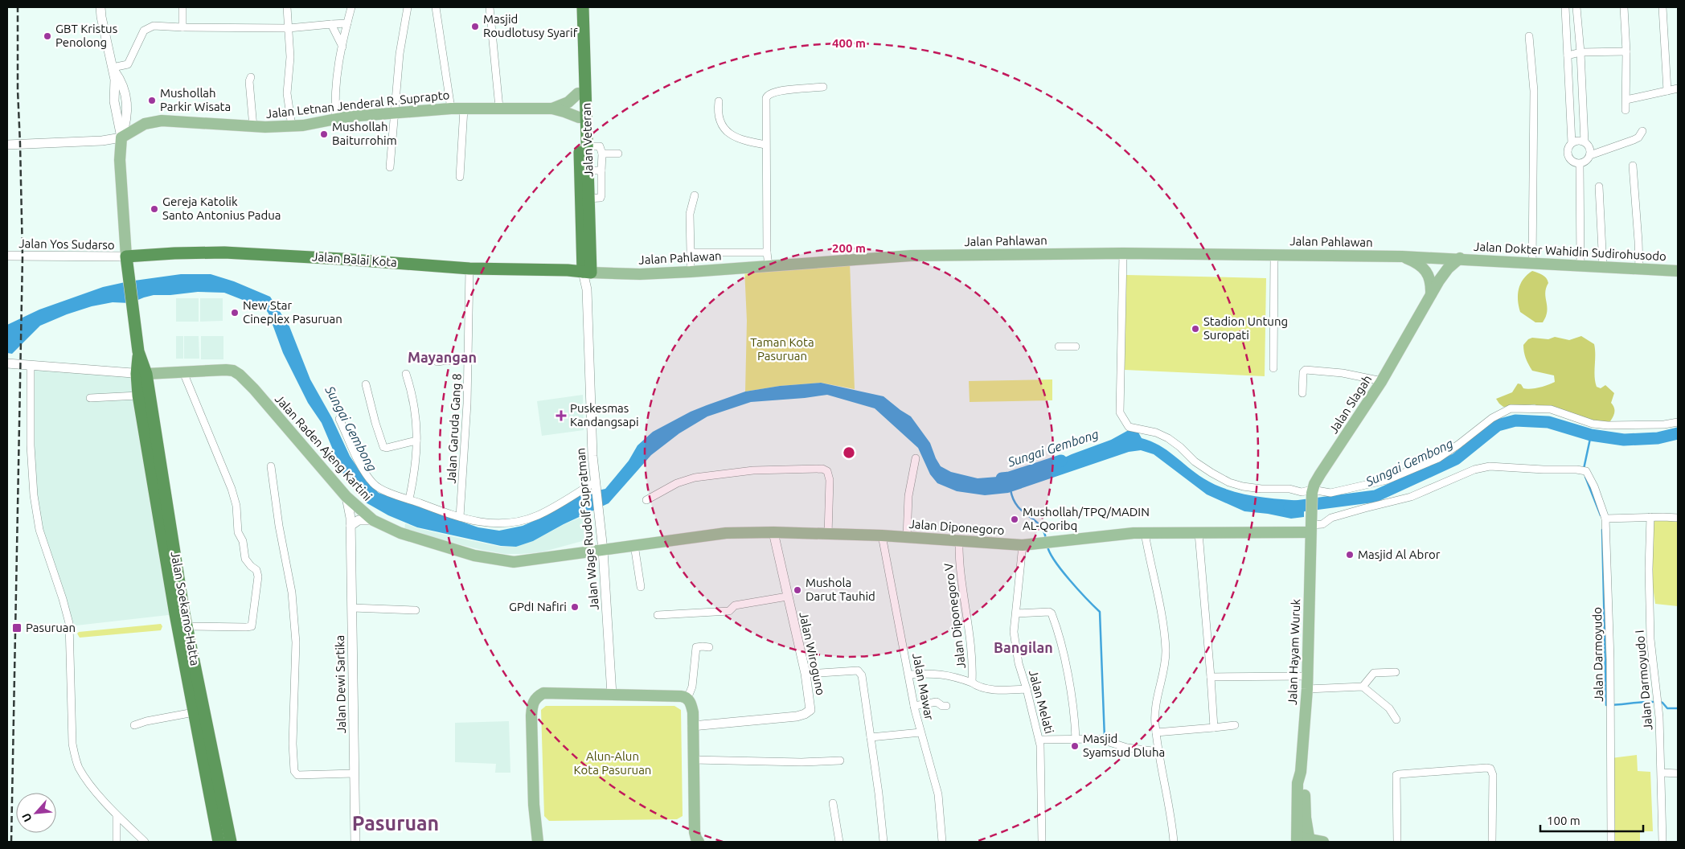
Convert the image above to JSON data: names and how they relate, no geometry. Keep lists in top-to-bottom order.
{
  "streets": {
    "highway": ["Jalan Veteran", "Jalan Balai Kota", "Jalan Soekarno-Hatta"],
    "main road": [
      "Jalan Letnan Jenderal R. Suprapto",
      "Jalan Pahlawan",
      "Jalan Dokter Wahidin Sudirohusodo",
      "Jalan Slagah",
      "Jalan Raden Ajeng Kartini",
      "Jalan Diponegoro",
      "Jalan Hayam Wuruk"
    ],
    "street": [
      "Jalan Yos Sudarso",
      "Jalan Garuda Gang 8",
      "Jalan Wage Rudolf Supratman",
      "Jalan Diponegoro V",
      "Jalan Wiroguno",
      "Jalan Darmoyudo",
      "Jalan Darmoyudo I",
      "Jalan Dewi Sartika",
      "Jalan Mawar",
      "Jalan Melati"
    ]
  },
  "crossings": [
    ["Jalan Veteran", "Jalan Pahlawan"],
    ["Jalan Veteran", "Jalan Balai Kota"],
    ["Jalan Veteran", "Jalan Wage Rudolf Supratman"],
    ["Jalan Pahlawan", "Jalan Dokter Wahidin Sudirohusodo"],
    ["Jalan Pahlawan", "Jalan Balai Kota"],
    ["Jalan Pahlawan", "Jalan Slagah"],
    ["Jalan Pahlawan", "Jalan Wage Rudolf Supratman"],
    ["Jalan Yos Sudarso", "Jalan Balai Kota"],
    ["Jalan Dokter Wahidin Sudirohusodo", "Jalan Slagah"],
    ["Jalan Balai Kota", "Jalan Garuda Gang 8"],
    ["Jalan Balai Kota", "Jalan Wage Rudolf Supratman"],
    ["Jalan Slagah", "Jalan Diponegoro"],
    ["Jalan Slagah", "Jalan Hayam Wuruk"],
    ["Jalan Slagah", "Jalan Darmoyudo"],
    ["Jalan Raden Ajeng Kartini", "Jalan Diponegoro"],
    ["Jalan Raden Ajeng Kartini", "Jalan Wage Rudolf Supratman"],
    ["Jalan Raden Ajeng Kartini", "Jalan Soekarno-Hatta"],
    ["Jalan Raden Ajeng Kartini", "Jalan Dewi Sartika"],
    ["Jalan Diponegoro", "Jalan Wage Rudolf Supratman"],
    ["Jalan Diponegoro", "Jalan Diponegoro V"],
    ["Jalan Diponegoro", "Jalan Hayam Wuruk"],
    ["Jalan Diponegoro", "Jalan Wiroguno"],
    ["Jalan Diponegoro", "Jalan Darmoyudo"],
    ["Jalan Diponegoro", "Jalan Mawar"],
    ["Jalan Diponegoro", "Jalan Melati"],
    ["Jalan Hayam Wuruk", "Jalan Darmoyudo"]
  ],
  "districts": ["Mayangan", "Bangilan", "Pasuruan"],
  "water": ["Sungai Gembong"],
  "parks": ["Taman Kota Pasuruan", "Alun-Alun Kota Pasuruan"],
  "places": {
    "other": [
      "Masjid Roudlotusy Syarif",
      "GBT Kristus Penolong",
      "Mushollah Parkir Wisata",
      "Mushollah Baiturrohim",
      "Gereja Katolik Santo Antonius Padua",
      "New Star Cineplex Pasuruan",
      "Stadion Untung Suropati",
      "Mushollah/TPQ/MADIN AL-Qoribq",
      "Masjid Al Abror",
      "Mushola Darut Tauhid",
      "GPdI Nafiri",
      "Masjid Syamsud Dluha"
    ],
    "health": ["Puskesmas Kandangsapi"],
    "transit": ["Pasuruan"]
  },
  "scale_bar": "100 m",
  "north": "bottom left",
  "rings": ["400 m", "200 m"]
}
